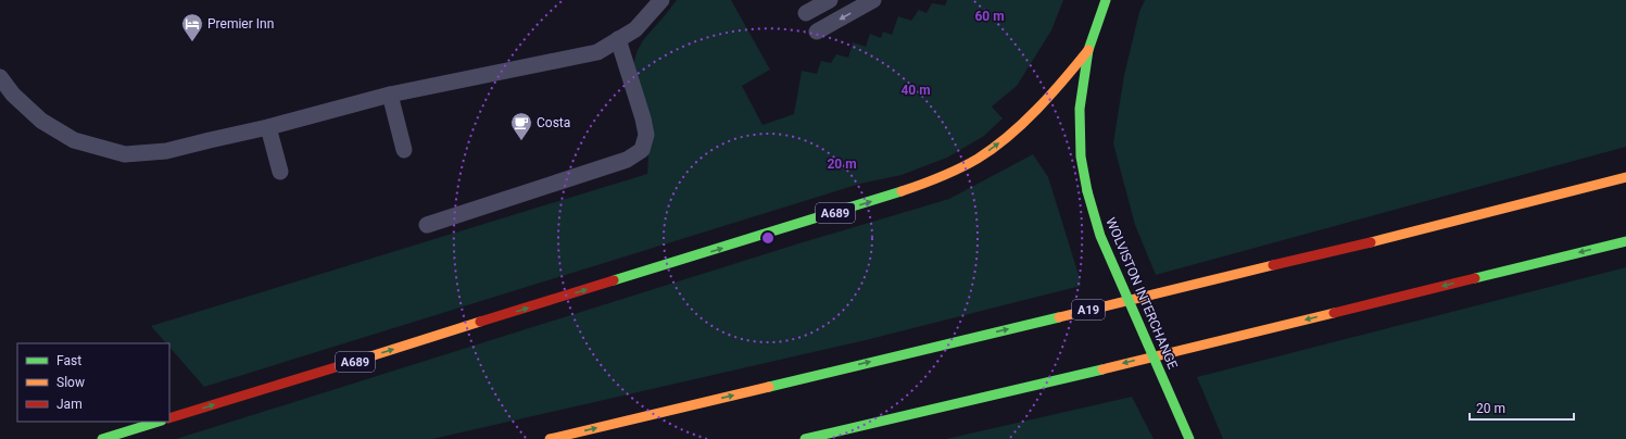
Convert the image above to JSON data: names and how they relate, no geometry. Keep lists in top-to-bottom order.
{
  "streets": {
    "highway": ["A689", "WOLVISTON INTERCHANGE", "A19"]
  },
  "crossings": [
    ["A689", "WOLVISTON INTERCHANGE"]
  ],
  "places": {
    "hotel": ["Premier Inn"],
    "cafe": ["Costa"]
  },
  "legend": ["Fast", "Slow", "Jam"],
  "scale_bar": "20 m",
  "rings": ["60 m", "40 m", "20 m"]
}
